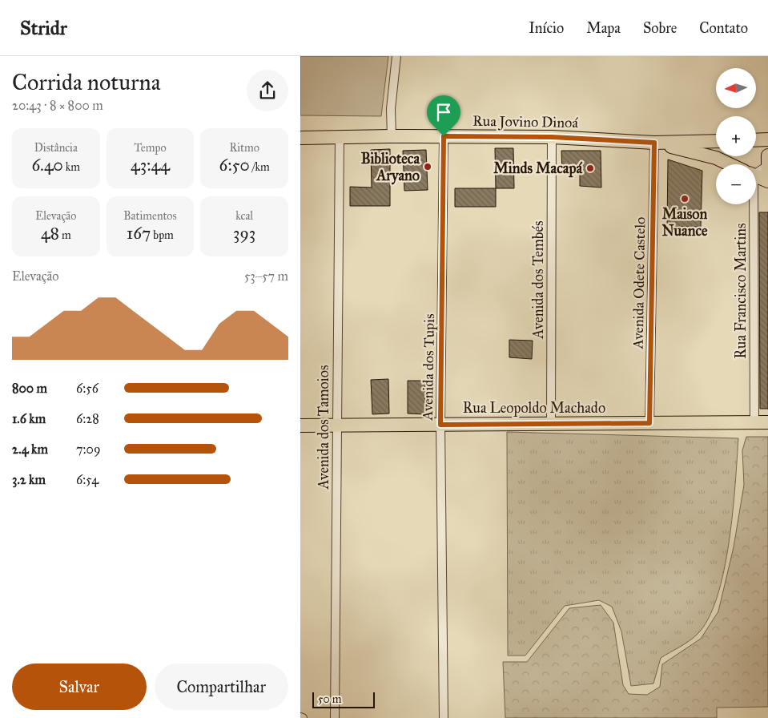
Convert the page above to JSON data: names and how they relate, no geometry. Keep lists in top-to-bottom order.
{
  "streets": {
    "main road": ["Rua Jovino Dinoá", "Rua Leopoldo Machado"],
    "street": [
      "Avenida dos Tembés",
      "Avenida Odete Castelo",
      "Rua Francisco Martins",
      "Avenida dos Tupis",
      "Avenida dos Tamoios"
    ]
  },
  "crossings": [
    ["Rua Jovino Dinoá", "Avenida dos Tembés"],
    ["Rua Jovino Dinoá", "Avenida Odete Castelo"],
    ["Rua Jovino Dinoá", "Avenida dos Tupis"],
    ["Rua Jovino Dinoá", "Avenida dos Tamoios"],
    ["Avenida dos Tembés", "Rua Leopoldo Machado"],
    ["Avenida Odete Castelo", "Rua Leopoldo Machado"],
    ["Rua Francisco Martins", "Rua Leopoldo Machado"],
    ["Avenida dos Tupis", "Rua Leopoldo Machado"],
    ["Rua Leopoldo Machado", "Avenida dos Tamoios"]
  ],
  "places": ["Biblioteca Aryano", "Minds Macapá", "Maison Nuance"],
  "scale_bar": "50 m",
  "north": "left",
  "page": {
    "header": "Stridr",
    "nav": [
      "Início",
      "Mapa",
      "Sobre",
      "Contato"
    ],
    "heading": ["Corrida noturna", "20:43 · 8 × 800 m"],
    "map_buttons": ["+", "−"],
    "stats": [
      ["Distância", "6.40 km"],
      ["Tempo", "43:44"],
      ["Ritmo", "6:50 /km"],
      ["Elevação", "48 m"],
      ["Batimentos", "167 bpm"],
      ["kcal", "393"]
    ],
    "chart": ["Elevação", "53–57 m"],
    "list": [
      {
        "name": "800 m",
        "note": "6:56"
      },
      {
        "name": "1.6 km",
        "note": "6:28"
      },
      {
        "name": "2.4 km",
        "note": "7:09"
      },
      {
        "name": "3.2 km",
        "note": "6:54"
      }
    ],
    "buttons": ["Salvar", "Compartilhar"],
    "scale": "50 m"
  }
}
